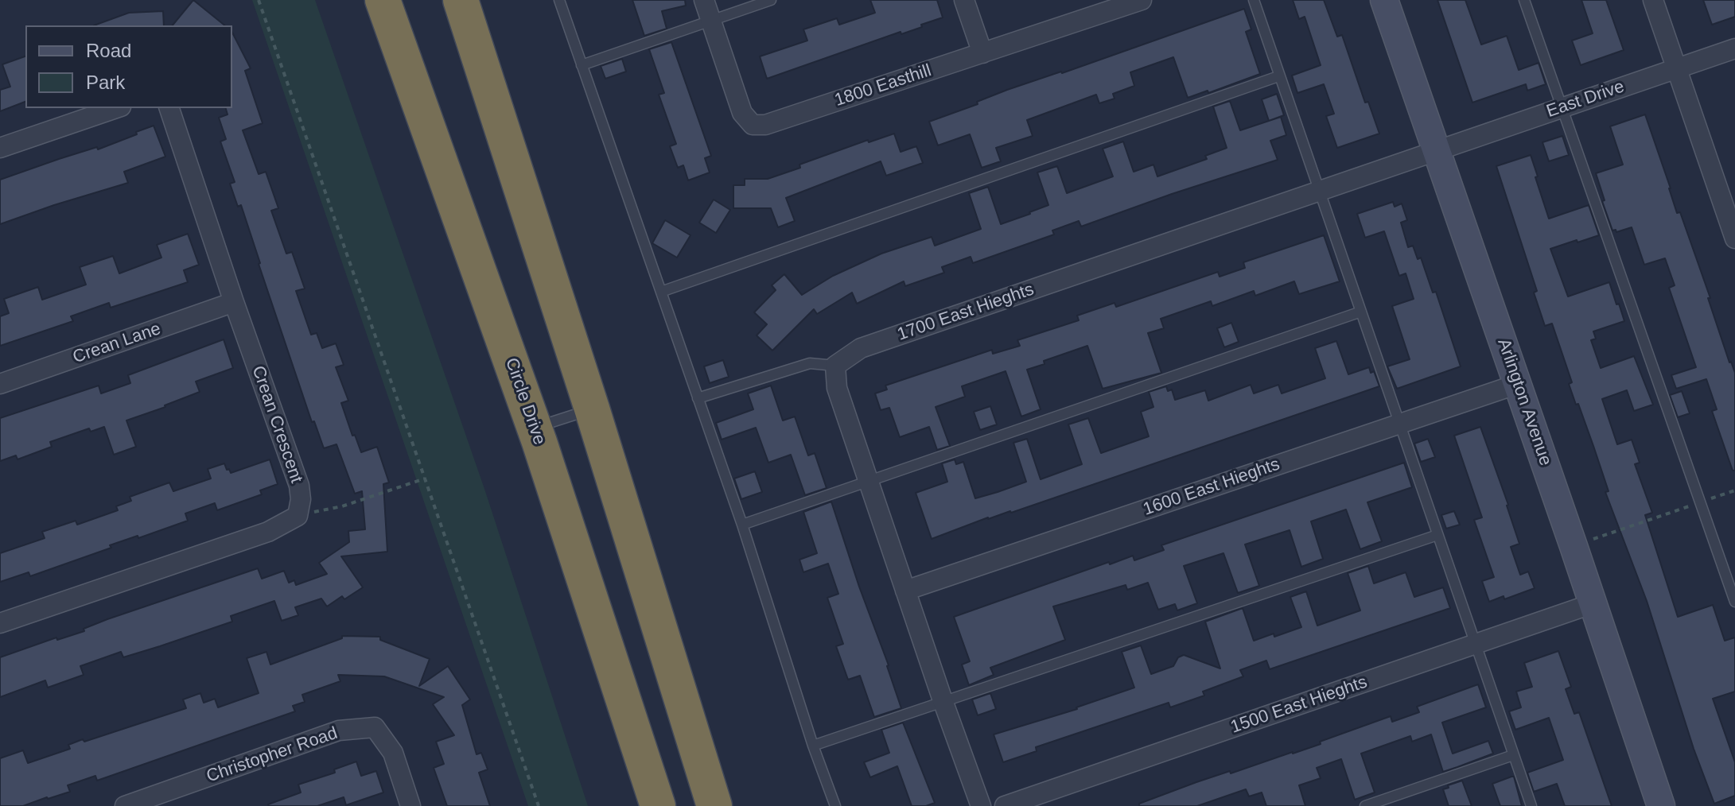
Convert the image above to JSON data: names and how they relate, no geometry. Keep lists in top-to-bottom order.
{
  "streets": {
    "highway": ["Circle Drive"],
    "street": [
      "1800 Easthill",
      "East Drive",
      "1700 East Hieghts",
      "Crean Lane",
      "Arlington Avenue",
      "Crean Crescent",
      "1600 East Hieghts",
      "1500 East Hieghts",
      "Christopher Road"
    ]
  },
  "crossings": [
    ["East Drive", "1700 East Hieghts"],
    ["East Drive", "Arlington Avenue"],
    ["1700 East Hieghts", "Arlington Avenue"],
    ["Crean Lane", "Crean Crescent"],
    ["Arlington Avenue", "1600 East Hieghts"],
    ["Arlington Avenue", "1500 East Hieghts"]
  ],
  "legend": ["Road", "Park"]
}
